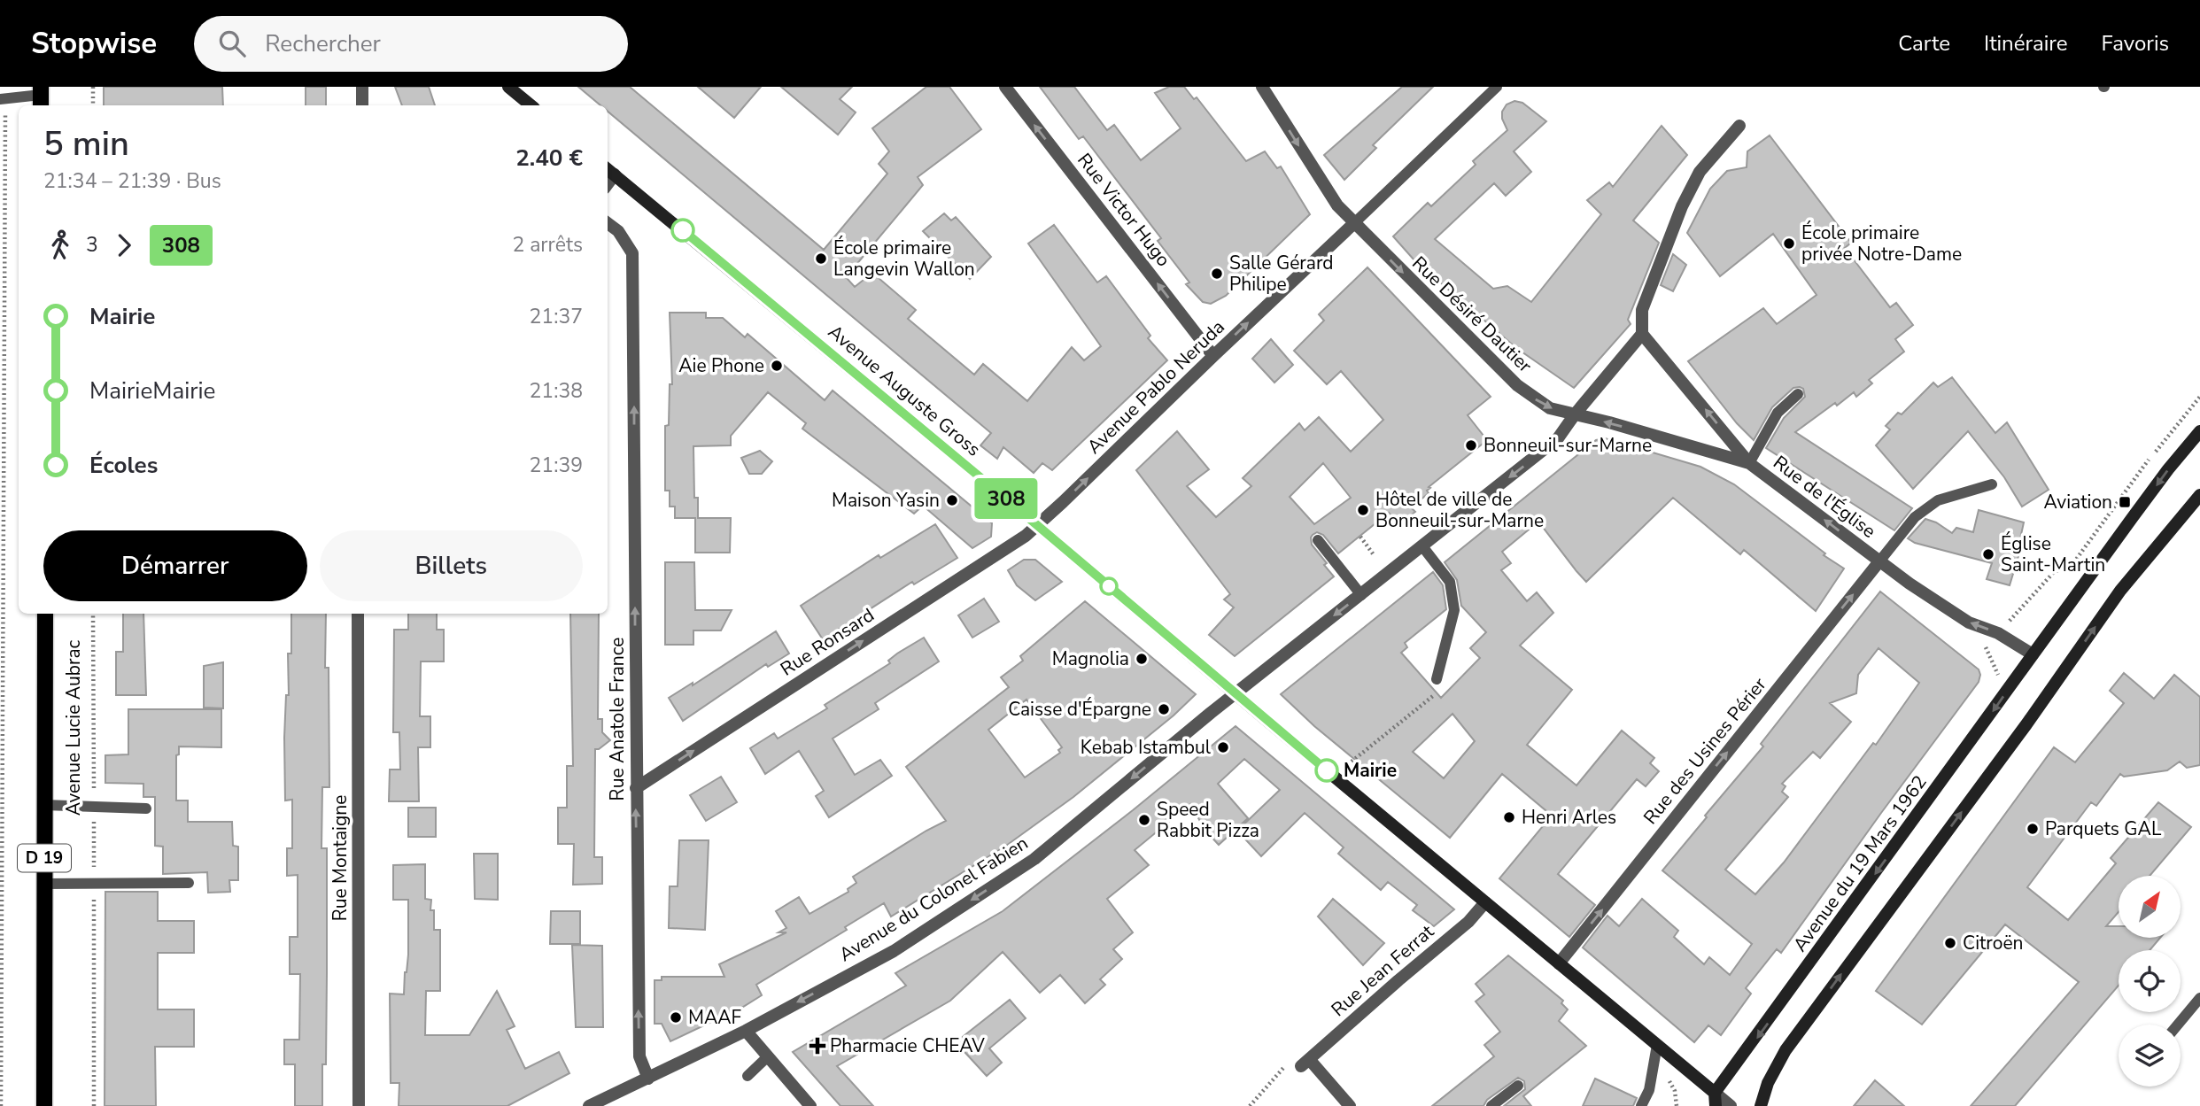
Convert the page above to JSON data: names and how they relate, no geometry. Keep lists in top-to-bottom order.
{
  "streets": {
    "main road": [
      "Avenue Auguste Gross",
      "Avenue Lucie Aubrac",
      "D 19",
      "Avenue du 19 Mars 1962"
    ],
    "street": [
      "Rue Victor Hugo",
      "Rue Désiré Dautier",
      "Avenue Pablo Neruda",
      "Rue de l'Église",
      "Rue Ronsard",
      "Rue Anatole France",
      "Rue des Usines Périer",
      "Rue Montaigne",
      "Avenue du Colonel Fabien",
      "Rue Jean Ferrat"
    ]
  },
  "crossings": [
    ["Rue Victor Hugo", "Avenue Pablo Neruda"],
    ["Rue Désiré Dautier", "Avenue Pablo Neruda"],
    ["Rue Désiré Dautier", "Rue de l'Église"],
    ["Rue Désiré Dautier", "Avenue du Colonel Fabien"],
    ["Avenue Pablo Neruda", "Avenue Auguste Gross"],
    ["Avenue Pablo Neruda", "Rue Ronsard"],
    ["Avenue Auguste Gross", "Rue Ronsard"],
    ["Avenue Auguste Gross", "Rue des Usines Périer"],
    ["Avenue Auguste Gross", "Avenue du 19 Mars 1962"],
    ["Avenue Auguste Gross", "Avenue du Colonel Fabien"],
    ["Avenue Auguste Gross", "Rue Jean Ferrat"],
    ["Rue de l'Église", "Rue des Usines Périer"],
    ["Rue de l'Église", "Avenue du 19 Mars 1962"],
    ["Rue de l'Église", "Avenue du Colonel Fabien"],
    ["Rue Ronsard", "Rue Anatole France"],
    ["Rue Anatole France", "Avenue du Colonel Fabien"]
  ],
  "one_way": [
    "Rue Victor Hugo",
    "Rue Désiré Dautier",
    "Avenue Pablo Neruda",
    "Rue Ronsard",
    "Rue Anatole France",
    "Rue des Usines Périer",
    "Avenue du Colonel Fabien"
  ],
  "places": {
    "other": [
      "École primaire privée Notre-Dame",
      "École primaire Langevin Wallon",
      "Salle Gérard Philipe",
      "Aie Phone",
      "Bonneuil-sur-Marne",
      "Maison Yasin",
      "Hôtel de ville de Bonneuil-sur-Marne",
      "Église Saint-Martin",
      "Magnolia",
      "Caisse d'Épargne",
      "Kebab Istambul",
      "Mairie",
      "Henri Arles",
      "Speed Rabbit Pizza",
      "Parquets GAL",
      "Citroën",
      "MAAF"
    ],
    "transit": ["Aviation"],
    "health": ["Pharmacie CHEAV"]
  },
  "lines": ["bus line 308"],
  "north": "top right",
  "page": {
    "header": "Stopwise",
    "search": "Rechercher",
    "nav": ["Carte", "Itinéraire", "Favoris"],
    "on_map": "308",
    "heading": ["5 min", "21:34 – 21:39 · Bus", "2.40 €"],
    "legs": ["3", "308", "2 arrêts"],
    "list": [
      {
        "name": "Mairie",
        "value": "21:37"
      },
      {
        "name": "MairieMairie",
        "value": "21:38"
      },
      {
        "name": "Écoles",
        "value": "21:39"
      }
    ],
    "buttons": ["Démarrer", "Billets"]
  }
}
